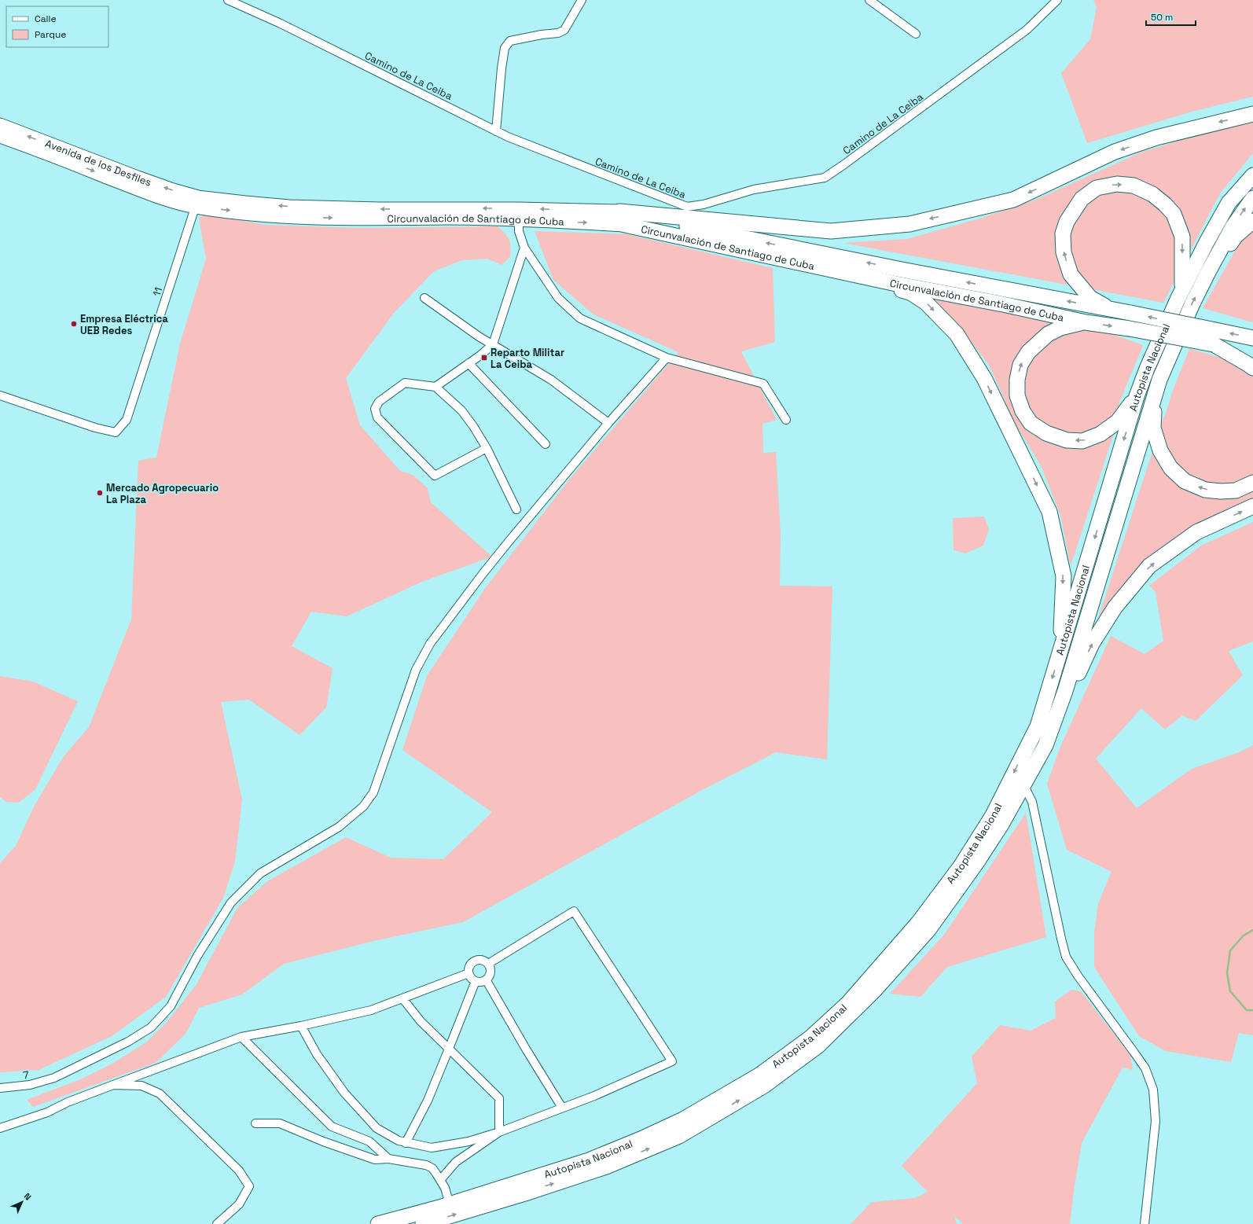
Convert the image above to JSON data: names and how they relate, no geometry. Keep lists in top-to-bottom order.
{
  "streets": {
    "highway": ["Avenida de los Desfiles", "Circunvalación de Santiago de Cuba", "Autopista Nacional"],
    "street": ["Camino de La Ceiba", "11", "7"]
  },
  "crossings": [
    ["Avenida de los Desfiles", "Circunvalación de Santiago de Cuba"],
    ["Avenida de los Desfiles", "11"],
    ["Circunvalación de Santiago de Cuba", "11"]
  ],
  "places": {
    "other": ["Empresa Eléctrica UEB Redes", "Mercado Agropecuario La Plaza"],
    "transit": ["Reparto Militar La Ceiba"]
  },
  "legend": ["Calle", "Parque"],
  "scale_bar": "50 m",
  "north": "top right"
}
